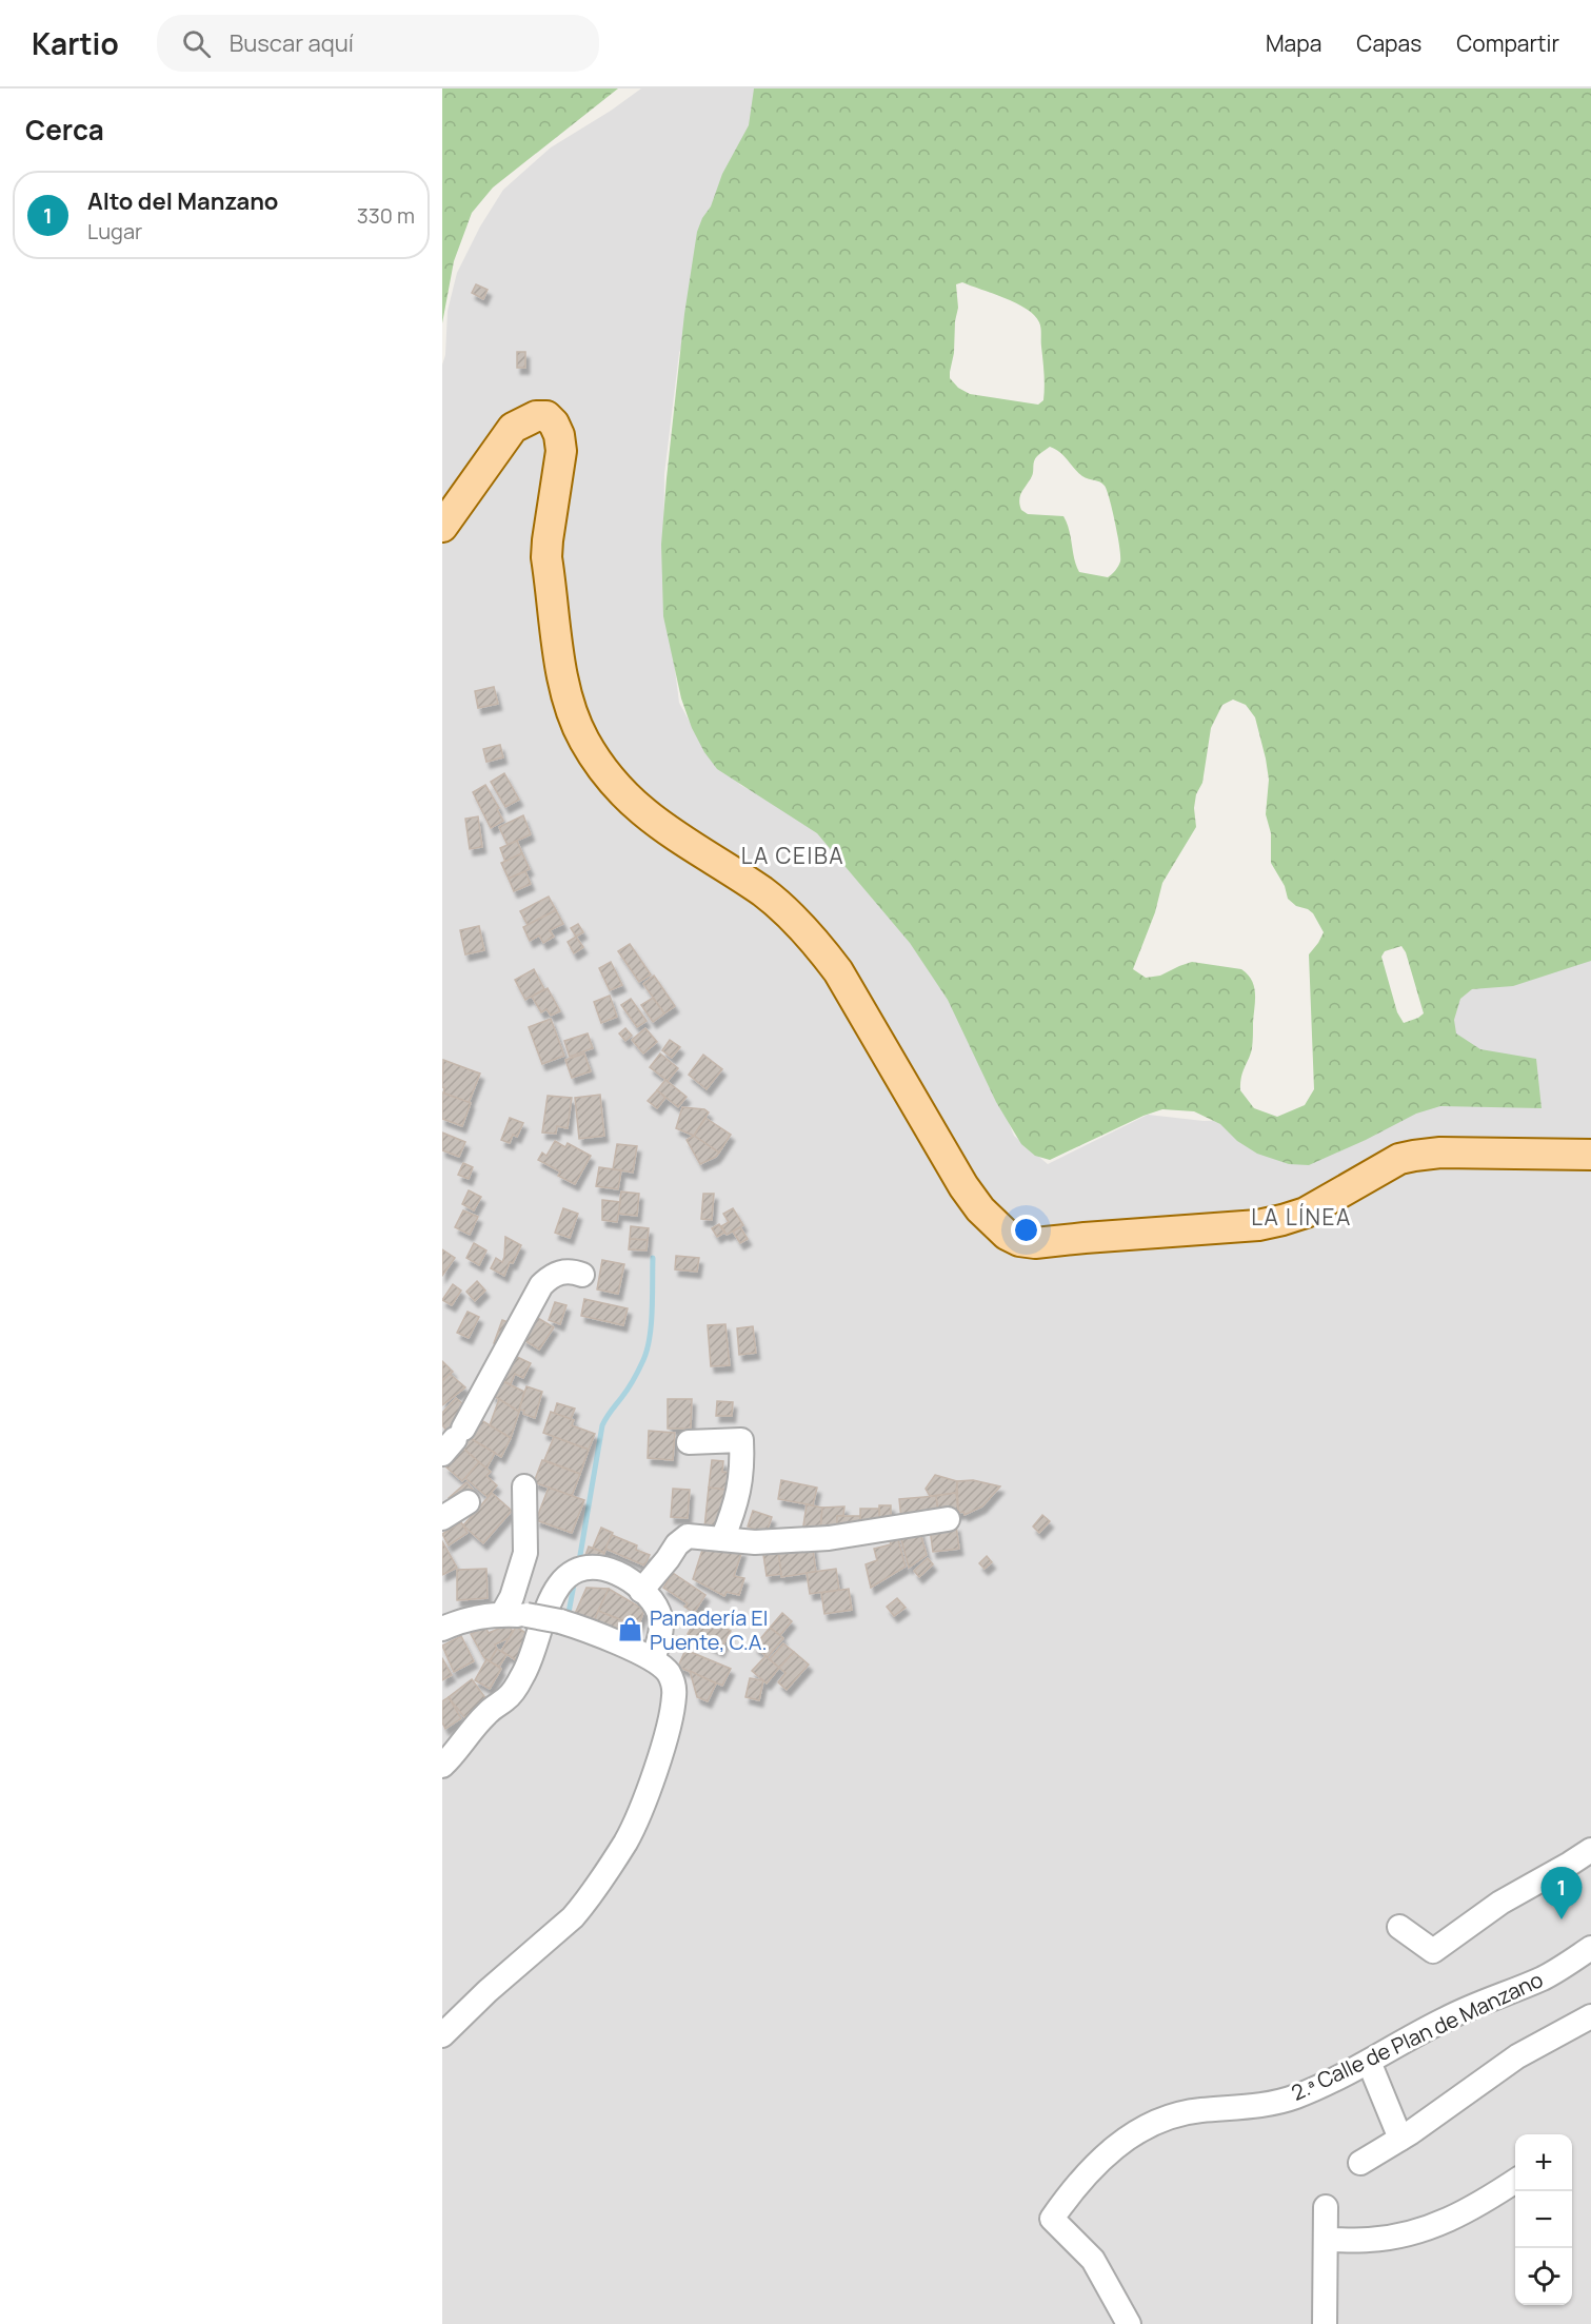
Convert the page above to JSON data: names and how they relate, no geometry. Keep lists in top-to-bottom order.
{
  "streets": {
    "street": ["2.ª Calle de Plan de Manzano"]
  },
  "districts": ["LA CEIBA", "LA LÍNEA"],
  "places": {
    "shop": ["Panadería El Puente, C.A."]
  },
  "page": {
    "header": "Kartio",
    "search": "Buscar aquí",
    "nav": ["Mapa", "Capas", "Compartir"],
    "heading": "Cerca",
    "list": [
      {
        "mark": "1",
        "name": "Alto del Manzano",
        "note": "Lugar",
        "value": "330 m"
      }
    ],
    "pins": "1",
    "map_buttons": ["+", "−"]
  }
}
